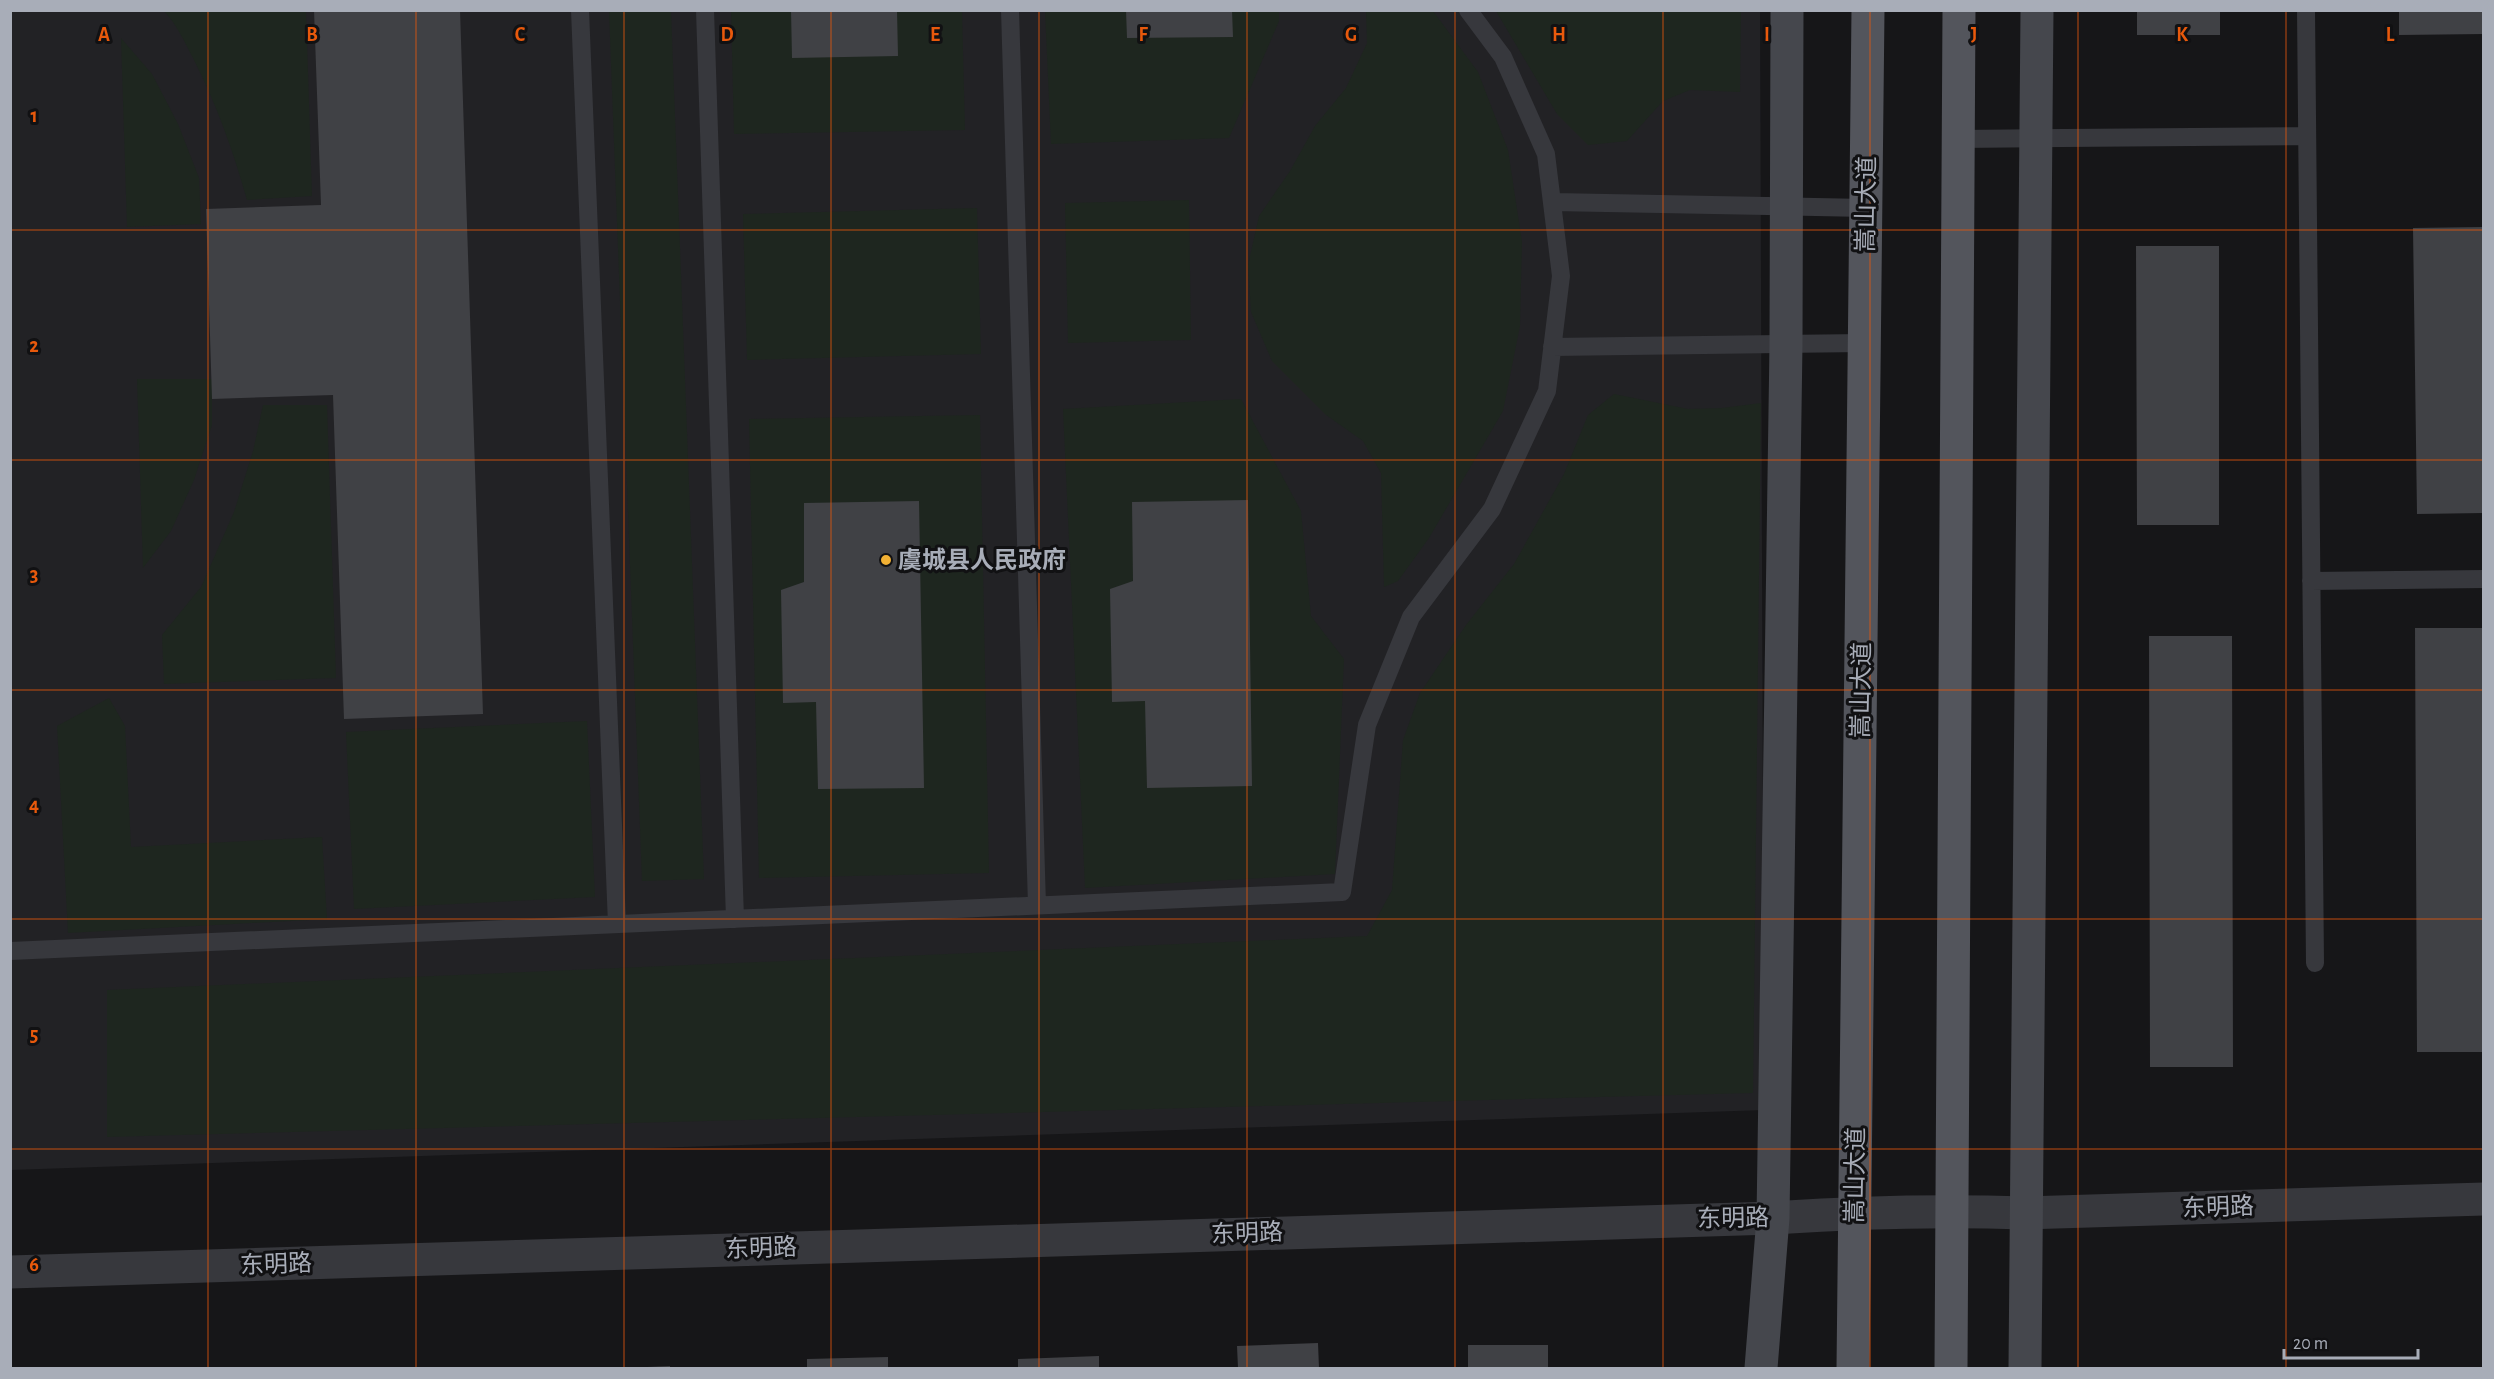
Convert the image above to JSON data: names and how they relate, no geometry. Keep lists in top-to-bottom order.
{
  "streets": {
    "main road": ["嵩山大道"],
    "street": ["东明路"]
  },
  "crossings": [
    ["嵩山大道", "东明路"]
  ],
  "places": ["虞城县人民政府"],
  "scale_bar": "20 m",
  "grid": {
    "columns": [
      "A",
      "B",
      "C",
      "D",
      "E",
      "F",
      "G",
      "H",
      "I",
      "J",
      "K",
      "L"
    ],
    "rows": [
      "1",
      "2",
      "3",
      "4",
      "5",
      "6"
    ]
  }
}
